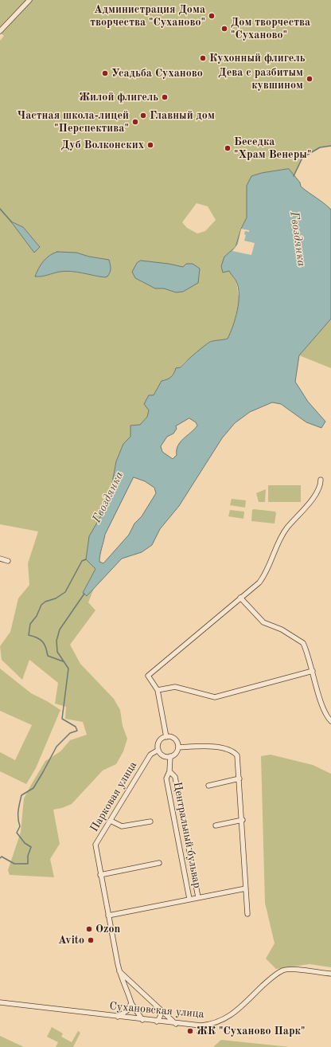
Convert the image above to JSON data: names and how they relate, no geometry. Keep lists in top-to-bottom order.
{
  "streets": {
    "street": ["Парковая улица", "Центральный бульвар", "Сухановская улица"]
  },
  "crossings": [
    ["Парковая улица", "Сухановская улица"]
  ],
  "water": ["Гвоздянка"],
  "places": [
    "Администрация Дома творчества \"Суханово\"",
    "Дом творчества \"Суханово\"",
    "Кухонный флигель",
    "Усадьба Суханово",
    "Дева с разбитым кувшином",
    "Жилой флигель",
    "Главный дом",
    "Частная школа-лицей \"Перспектива\"",
    "Дуб Волконских",
    "Беседка \"Храм Венеры\"",
    "Ozon",
    "Avito",
    "ЖК \"Суханово Парк\""
  ]
}
